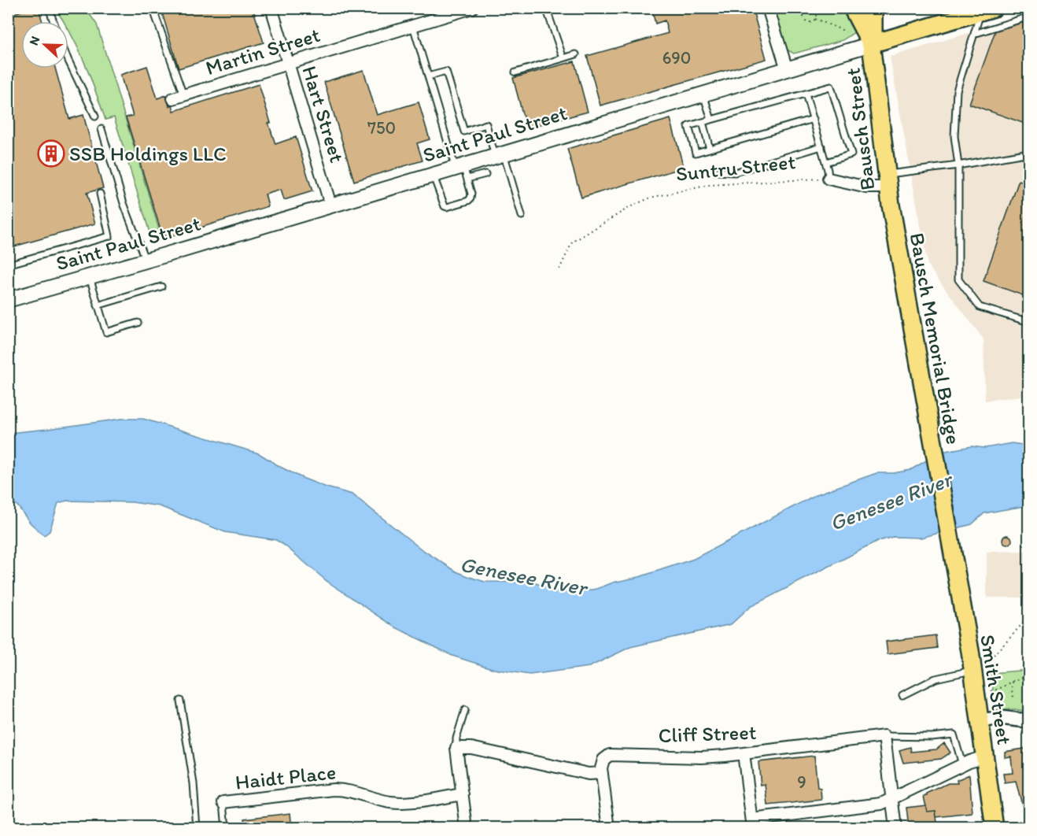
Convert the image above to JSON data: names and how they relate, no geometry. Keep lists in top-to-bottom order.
{
  "streets": {
    "main road": [
      "Bausch Street",
      "Saint Paul Street",
      "Bausch Memorial Bridge",
      "Smith Street"
    ],
    "street": [
      "Martin Street",
      "Hart Street",
      "Cliff Street",
      "Haidt Place"
    ],
    "path": ["Suntru Street"]
  },
  "crossings": [
    ["Martin Street", "Hart Street"],
    ["Hart Street", "Saint Paul Street"],
    ["Bausch Street", "Saint Paul Street"],
    ["Bausch Street", "Bausch Memorial Bridge"],
    ["Bausch Memorial Bridge", "Smith Street"]
  ],
  "water": ["Genesee River"],
  "places": {
    "building": ["SSB Holdings LLC"]
  },
  "house_numbers": ["690", "750", "9"],
  "north": "left"
}
